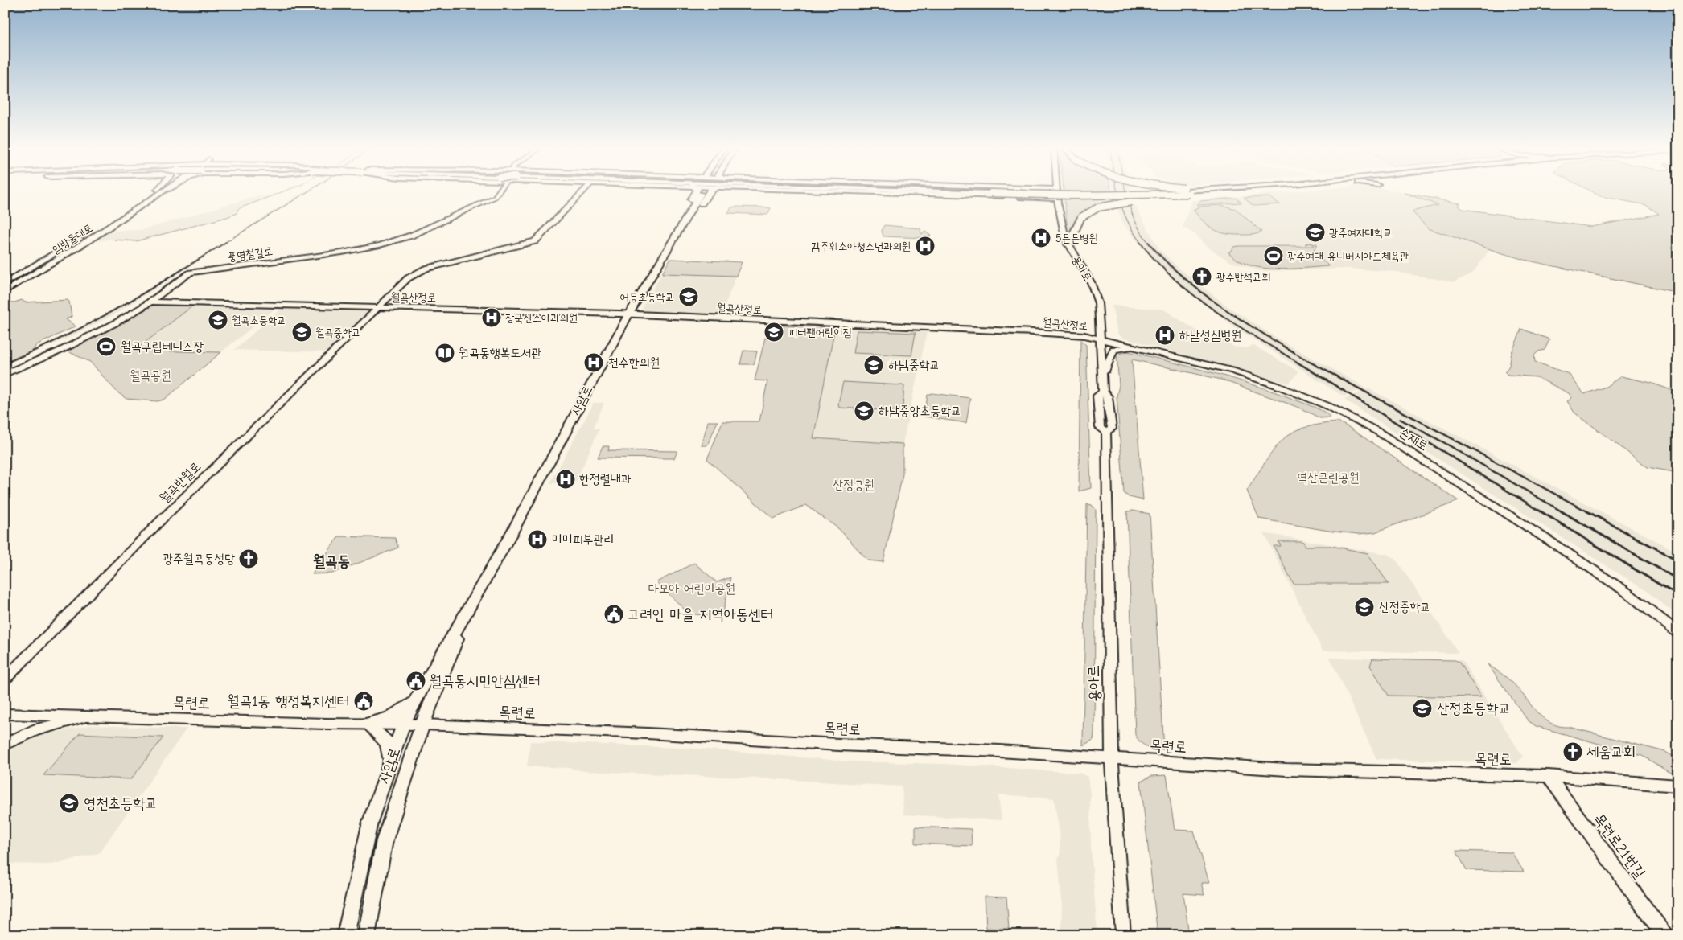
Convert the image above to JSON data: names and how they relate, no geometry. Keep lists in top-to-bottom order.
{
  "streets": {
    "main road": ["사암로"],
    "street": [
      "임방울대로",
      "풍영철길로",
      "용아로",
      "월곡산정로",
      "손재로",
      "월곡반월로",
      "목련로",
      "목련로21번길"
    ]
  },
  "crossings": [
    ["풍영철길로", "월곡산정로"],
    ["용아로", "월곡산정로"],
    ["용아로", "손재로"],
    ["용아로", "목련로"],
    ["월곡산정로", "사암로"],
    ["월곡산정로", "손재로"],
    ["월곡산정로", "월곡반월로"],
    ["사암로", "목련로"],
    ["목련로", "목련로21번길"]
  ],
  "districts": ["월곡동"],
  "parks": [
    "월곡공원",
    "역산근린공원",
    "산정공원",
    "다모아 어린이공원"
  ],
  "places": {
    "school or university": [
      "광주여자대학교",
      "어등초등학교",
      "월곡초등학교",
      "월곡중학교",
      "피터팬어린이집",
      "하남중학교",
      "하남중앙초등학교",
      "산정중학교",
      "산정초등학교",
      "영천초등학교"
    ],
    "hospital": [
      "5튼튼병원",
      "김주휘소아청소년과의원",
      "장국신소아과의원",
      "하남성심병원",
      "천수한의원",
      "한정렬내과",
      "미미피부관리"
    ],
    "sports": ["광주여대 유니버시아드체육관", "월곡구립테니스장"],
    "church": ["광주반석교회", "광주월곡동성당", "세움교회"],
    "library": ["월곡동행복도서관"],
    "public building": ["고려인 마을 지역아동센터", "월곡동시민안심센터", "월곡1동 행정복지센터"]
  }
}
